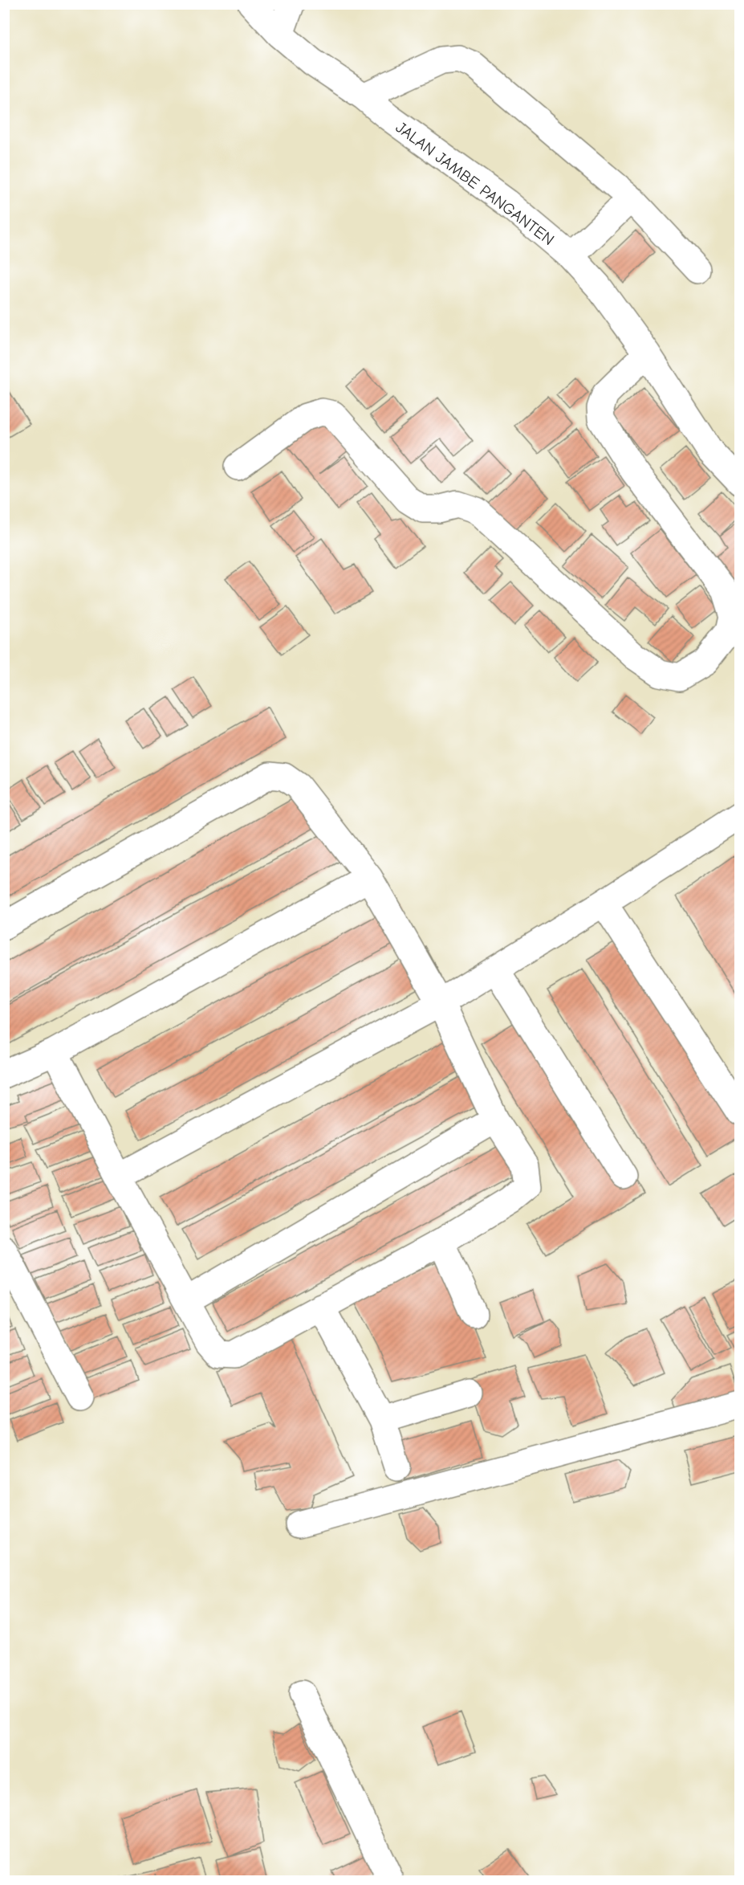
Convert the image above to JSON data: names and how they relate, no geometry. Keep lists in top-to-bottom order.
{
  "streets": {
    "street": ["JALAN JAMBE PANGANTEN"]
  }
}
